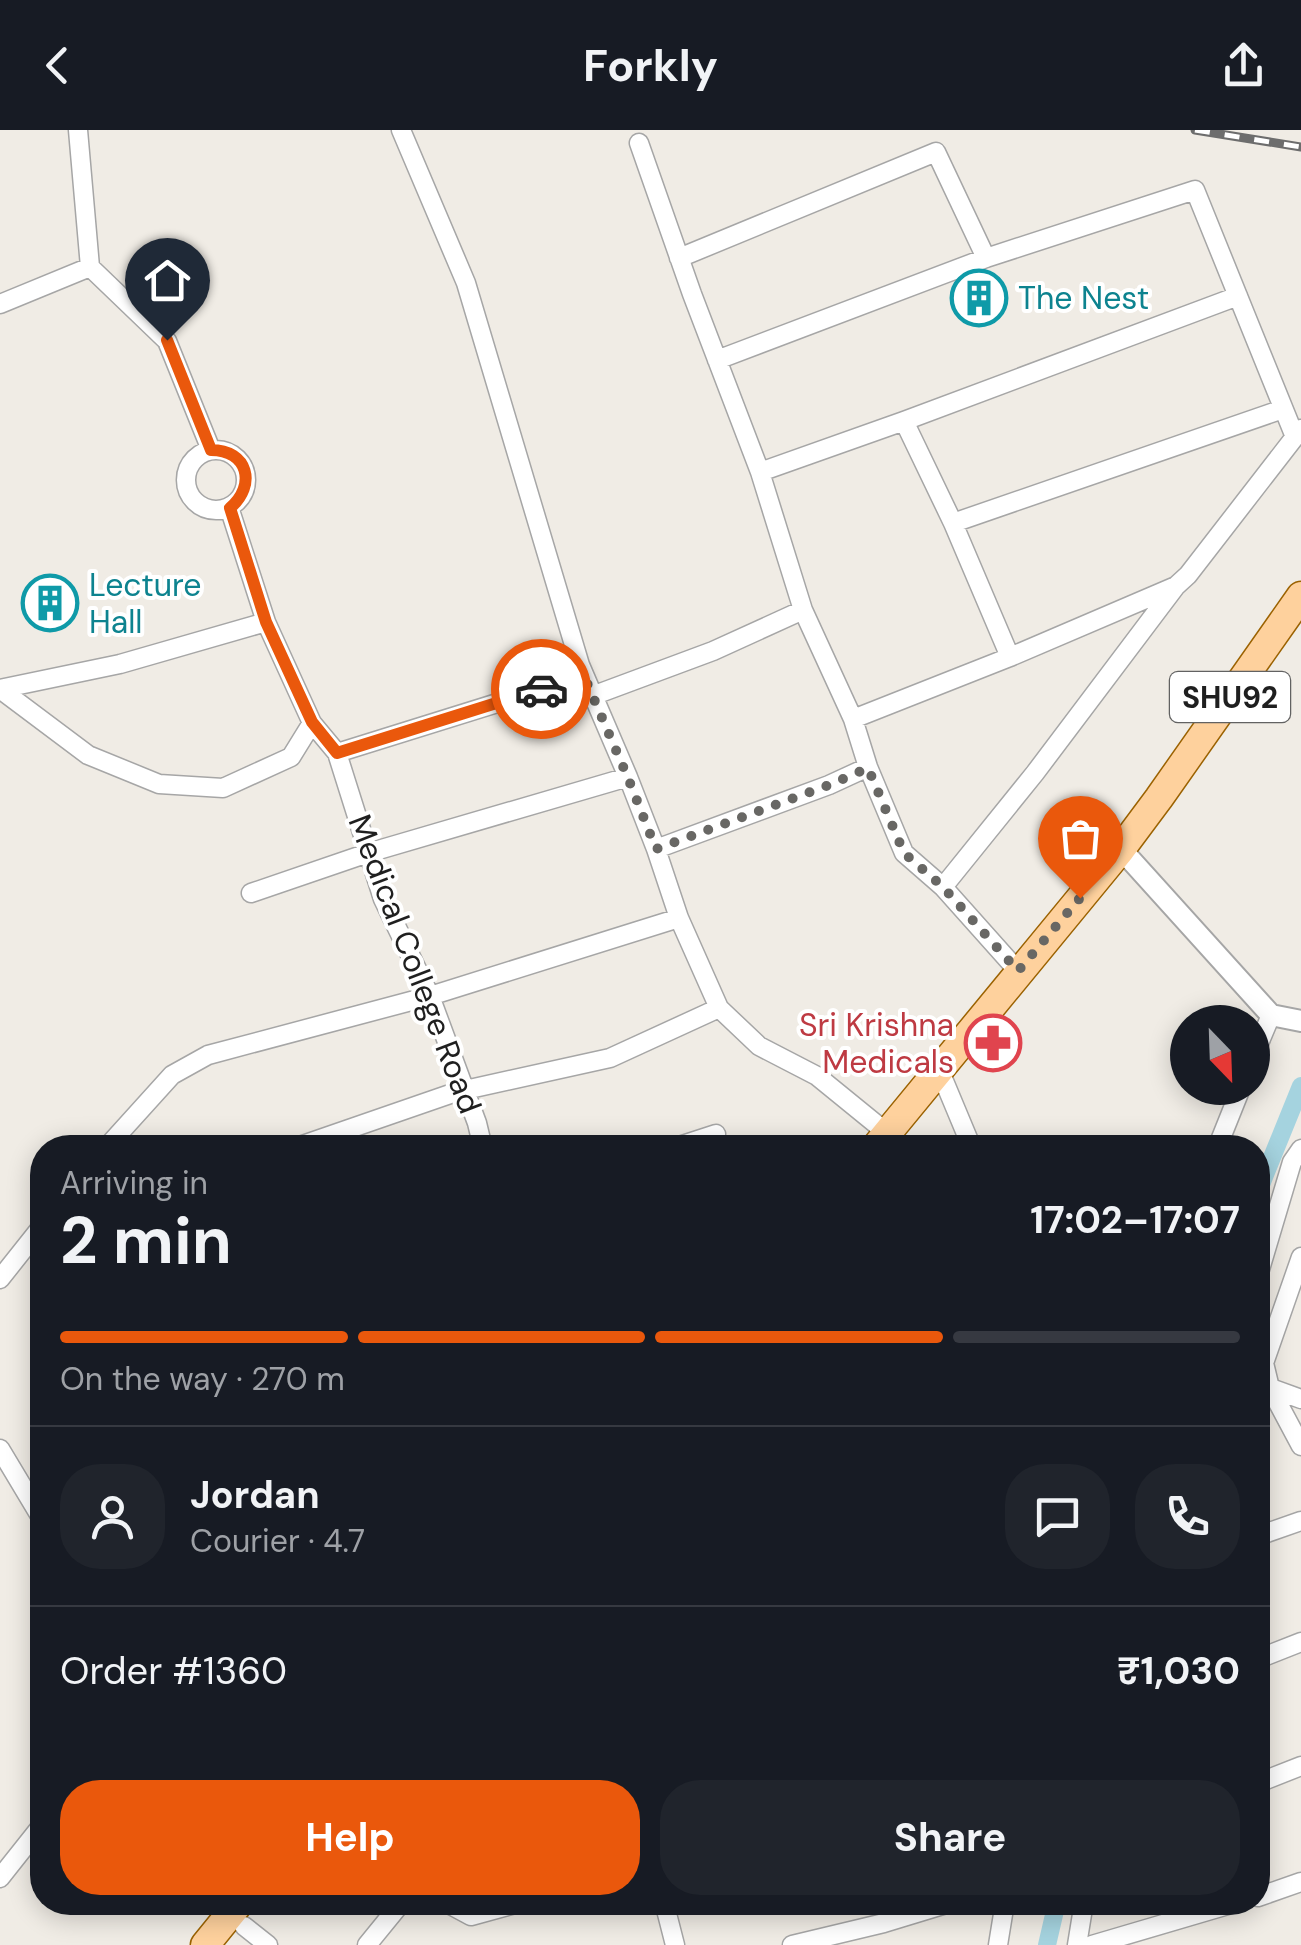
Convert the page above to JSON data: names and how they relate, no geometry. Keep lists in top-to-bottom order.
{
  "streets": {
    "main road": ["SHU92"],
    "street": ["Medical College Road"]
  },
  "places": {
    "building": ["The Nest", "Lecture Hall"],
    "pharmacy": ["Sri Krishna Medicals"]
  },
  "north": "bottom right",
  "page": {
    "header": "Forkly",
    "heading": ["2 min", "Arriving in", "17:02–17:07"],
    "panel": [
      "Jordan",
      "Courier · 4.7",
      "Order #1360",
      "₹1,030"
    ],
    "bar": "On the way · 270 m",
    "buttons": ["Help", "Share"]
  }
}
